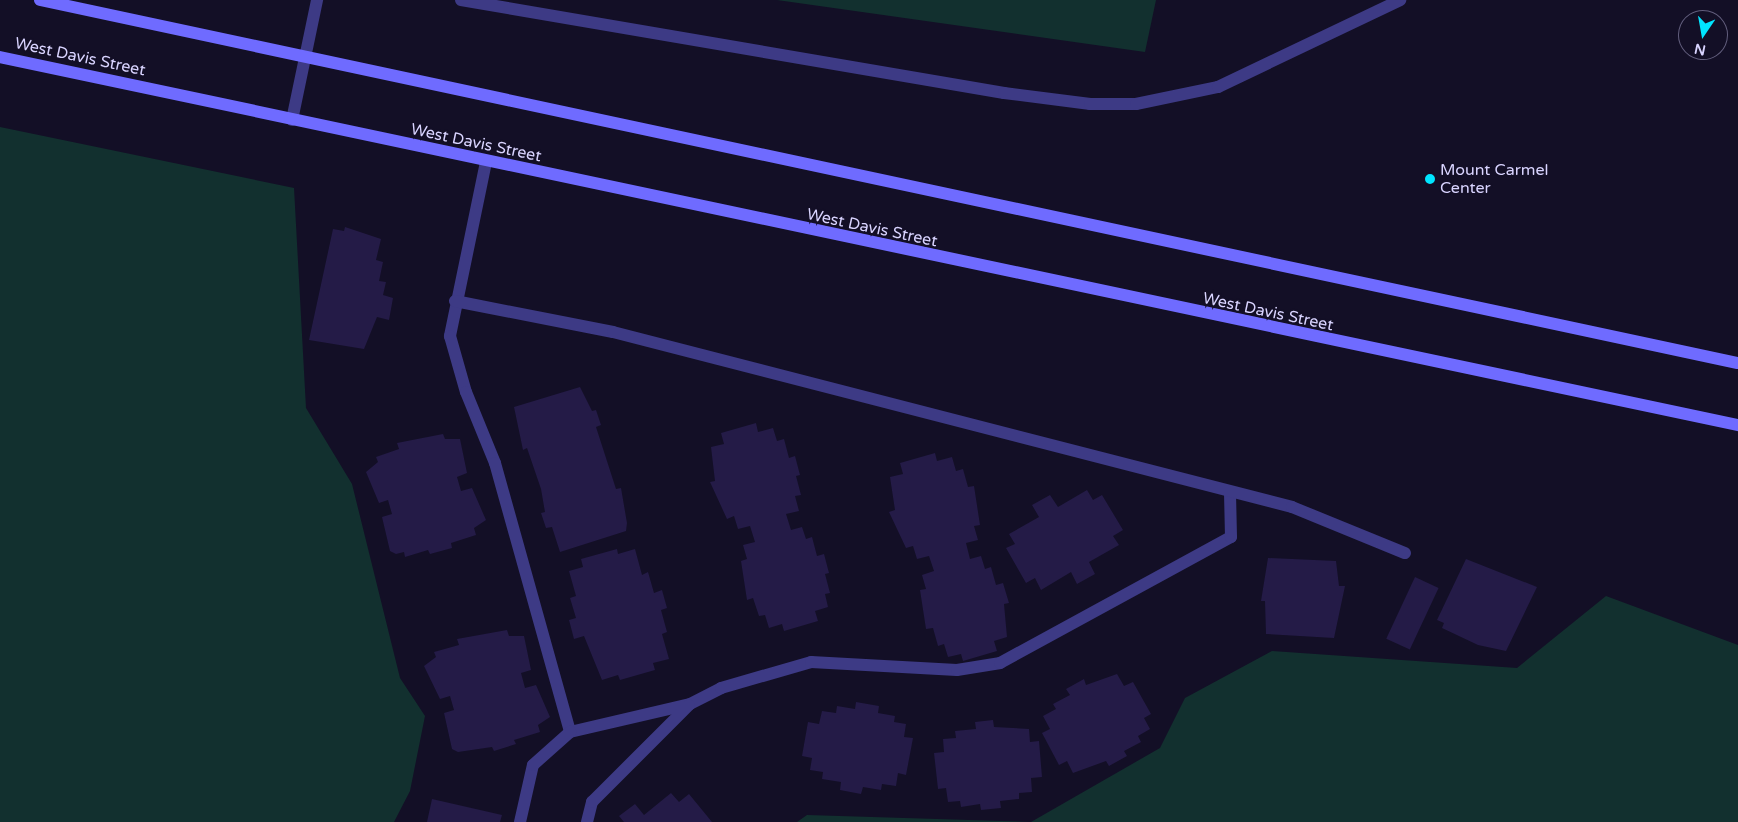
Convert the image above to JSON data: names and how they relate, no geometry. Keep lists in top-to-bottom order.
{
  "streets": {
    "main road": ["West Davis Street"]
  },
  "places": ["Mount Carmel Center"],
  "north": "bottom"
}
